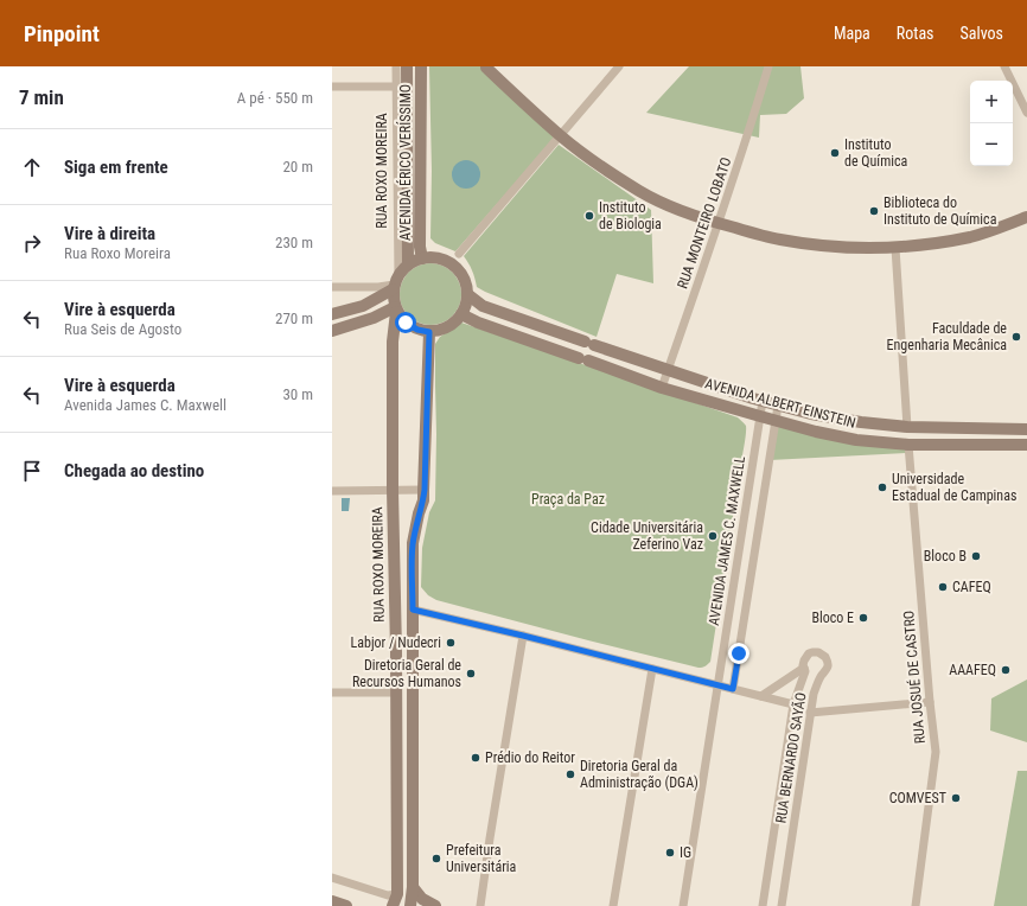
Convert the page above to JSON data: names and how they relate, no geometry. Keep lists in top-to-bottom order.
{
  "streets": {
    "main road": ["AVENIDA ÉRICO VERÍSSIMO", "RUA ROXO MOREIRA", "AVENIDA ALBERT EINSTEIN"],
    "street": [
      "RUA MONTEIRO LOBATO",
      "AVENIDA JAMES C. MAXWELL",
      "RUA JOSUÉ DE CASTRO",
      "RUA BERNARDO SAYÃO"
    ]
  },
  "crossings": [
    ["AVENIDA ÉRICO VERÍSSIMO", "RUA ROXO MOREIRA"],
    ["AVENIDA ÉRICO VERÍSSIMO", "AVENIDA ALBERT EINSTEIN"],
    ["RUA ROXO MOREIRA", "AVENIDA ALBERT EINSTEIN"],
    ["RUA MONTEIRO LOBATO", "AVENIDA ALBERT EINSTEIN"],
    ["AVENIDA ALBERT EINSTEIN", "AVENIDA JAMES C. MAXWELL"],
    ["AVENIDA ALBERT EINSTEIN", "RUA JOSUÉ DE CASTRO"]
  ],
  "parks": ["Praça da Paz"],
  "places": [
    "Instituto de Química",
    "Biblioteca do Instituto de Química",
    "Instituto de Biologia",
    "Faculdade de Engenharia Mecânica",
    "Universidade Estadual de Campinas",
    "Cidade Universitária Zeferino Vaz",
    "Bloco B",
    "CAFEQ",
    "Bloco E",
    "Labjor / Nudecri",
    "AAAFEQ",
    "Diretoria Geral de Recursos Humanos",
    "Prédio do Reitor",
    "Diretoria Geral da Administração (DGA)",
    "COMVEST",
    "IG",
    "Prefeitura Universitária"
  ],
  "page": {
    "header": "Pinpoint",
    "nav": ["Mapa", "Rotas", "Salvos"],
    "heading": ["7 min", "A pé · 550 m"],
    "map_buttons": ["+", "−"],
    "list": [
      ["Siga em frente", "20 m"],
      ["Vire à direita", "Rua Roxo Moreira", "230 m"],
      ["Vire à esquerda", "Rua Seis de Agosto", "270 m"],
      ["Vire à esquerda", "Avenida James C. Maxwell", "30 m"],
      "Chegada ao destino"
    ]
  }
}
